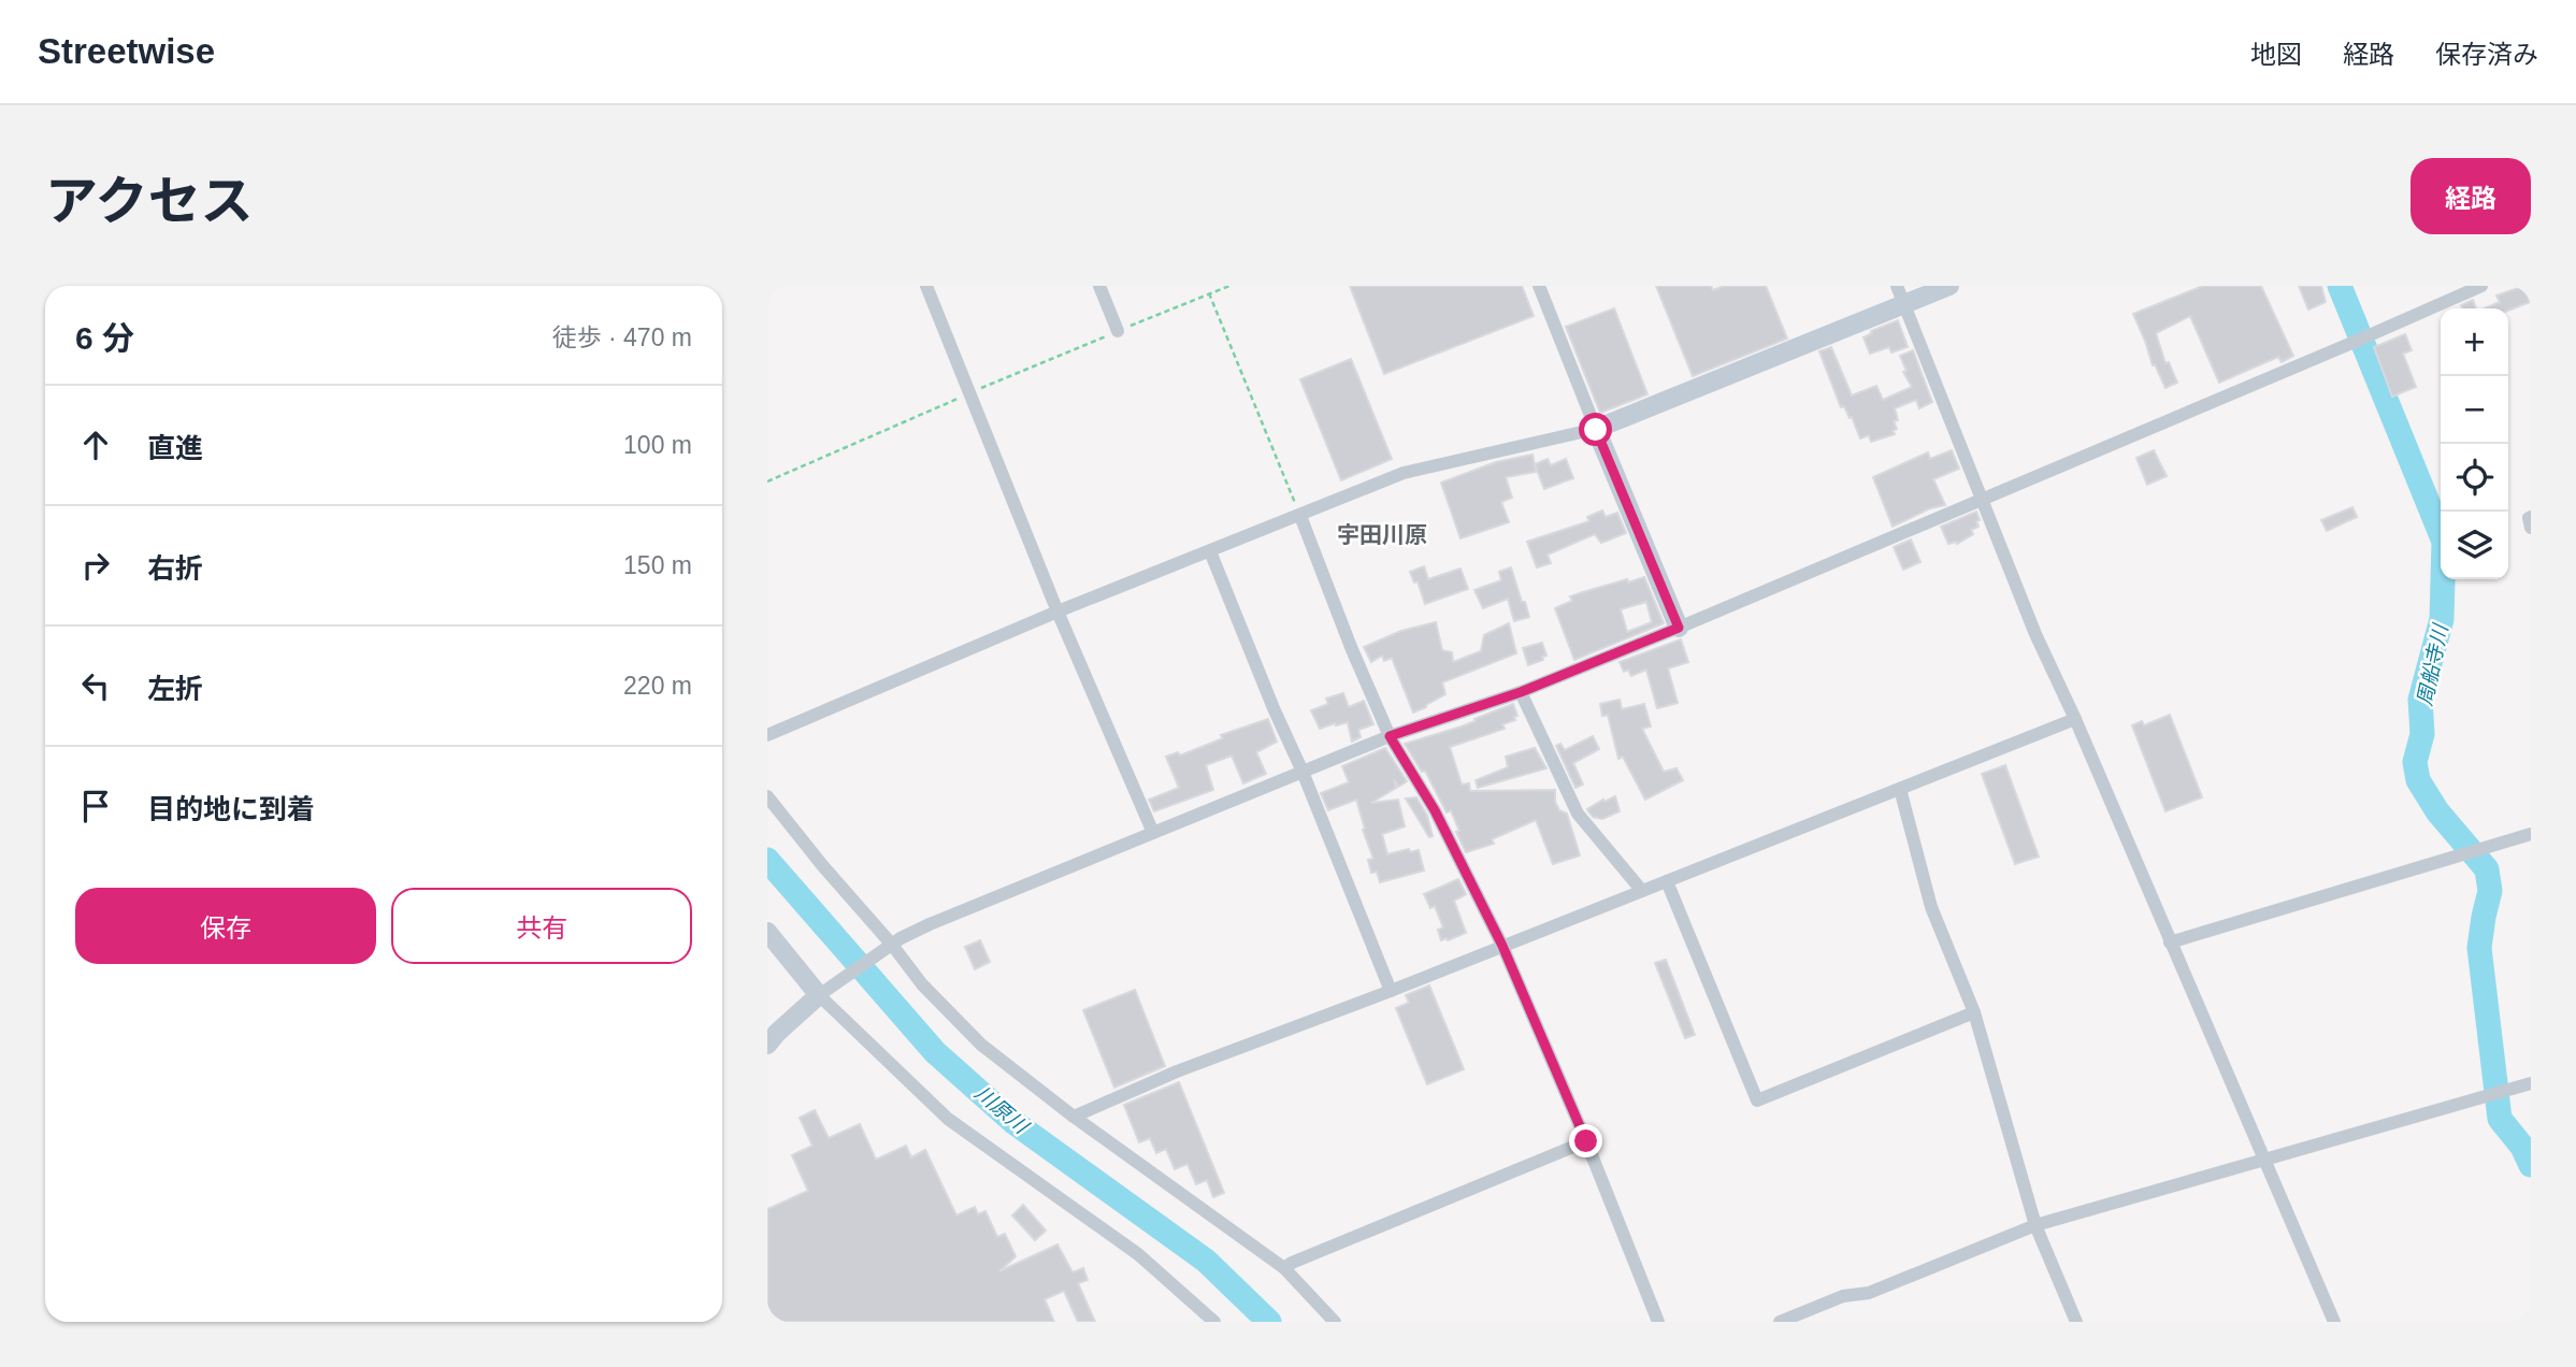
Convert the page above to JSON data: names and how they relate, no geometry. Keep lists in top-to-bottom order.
{
  "districts": ["宇田川原"],
  "water": ["周船寺川", "川原川"],
  "page": {
    "header": "Streetwise",
    "nav": ["地図", "経路", "保存済み"],
    "title": "アクセス",
    "buttons": [
      "経路",
      ["保存", "共有"]
    ],
    "heading": ["6 分", "徒歩 · 470 m"],
    "map_buttons": ["+", "−"],
    "list": [
      ["直進", "100 m"],
      ["右折", "150 m"],
      ["左折", "220 m"],
      "目的地に到着"
    ]
  }
}
